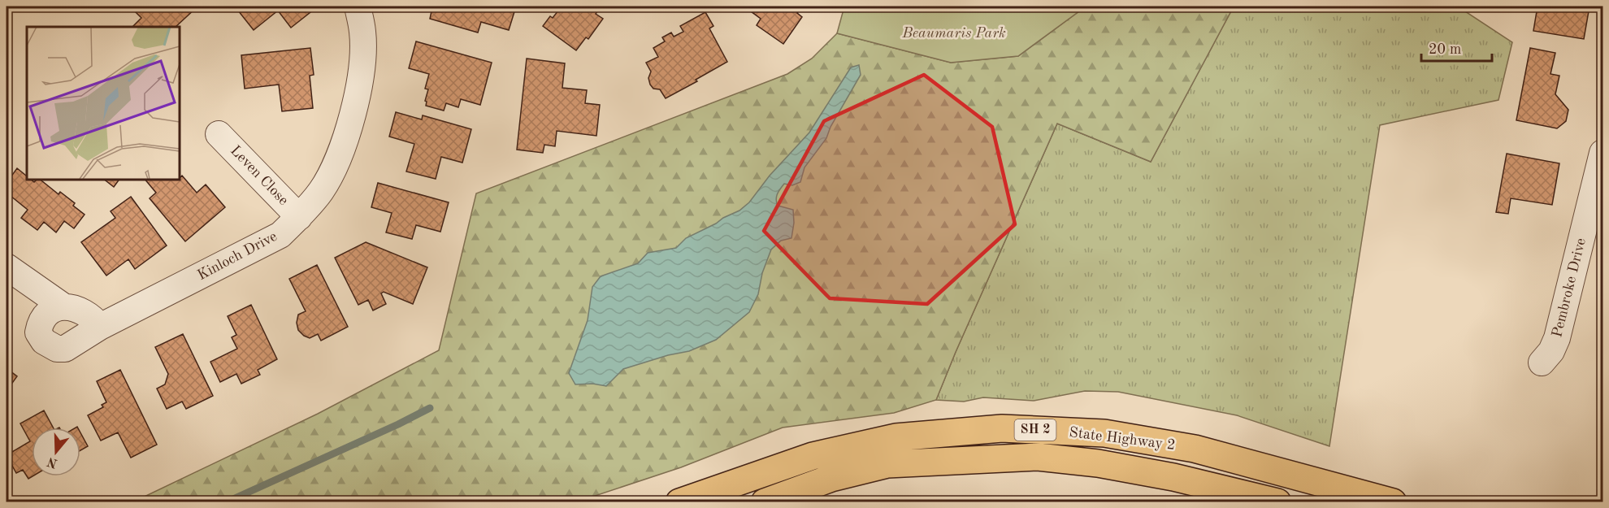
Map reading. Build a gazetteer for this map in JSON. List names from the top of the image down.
{
  "streets": {
    "highway": ["SH 2", "State Highway 2"],
    "street": ["Leven Close", "Kinloch Drive", "Pembroke Drive"]
  },
  "crossings": [
    ["Leven Close", "Kinloch Drive"]
  ],
  "parks": ["Beaumaris Park"],
  "scale_bar": "20 m",
  "north": "bottom"
}
